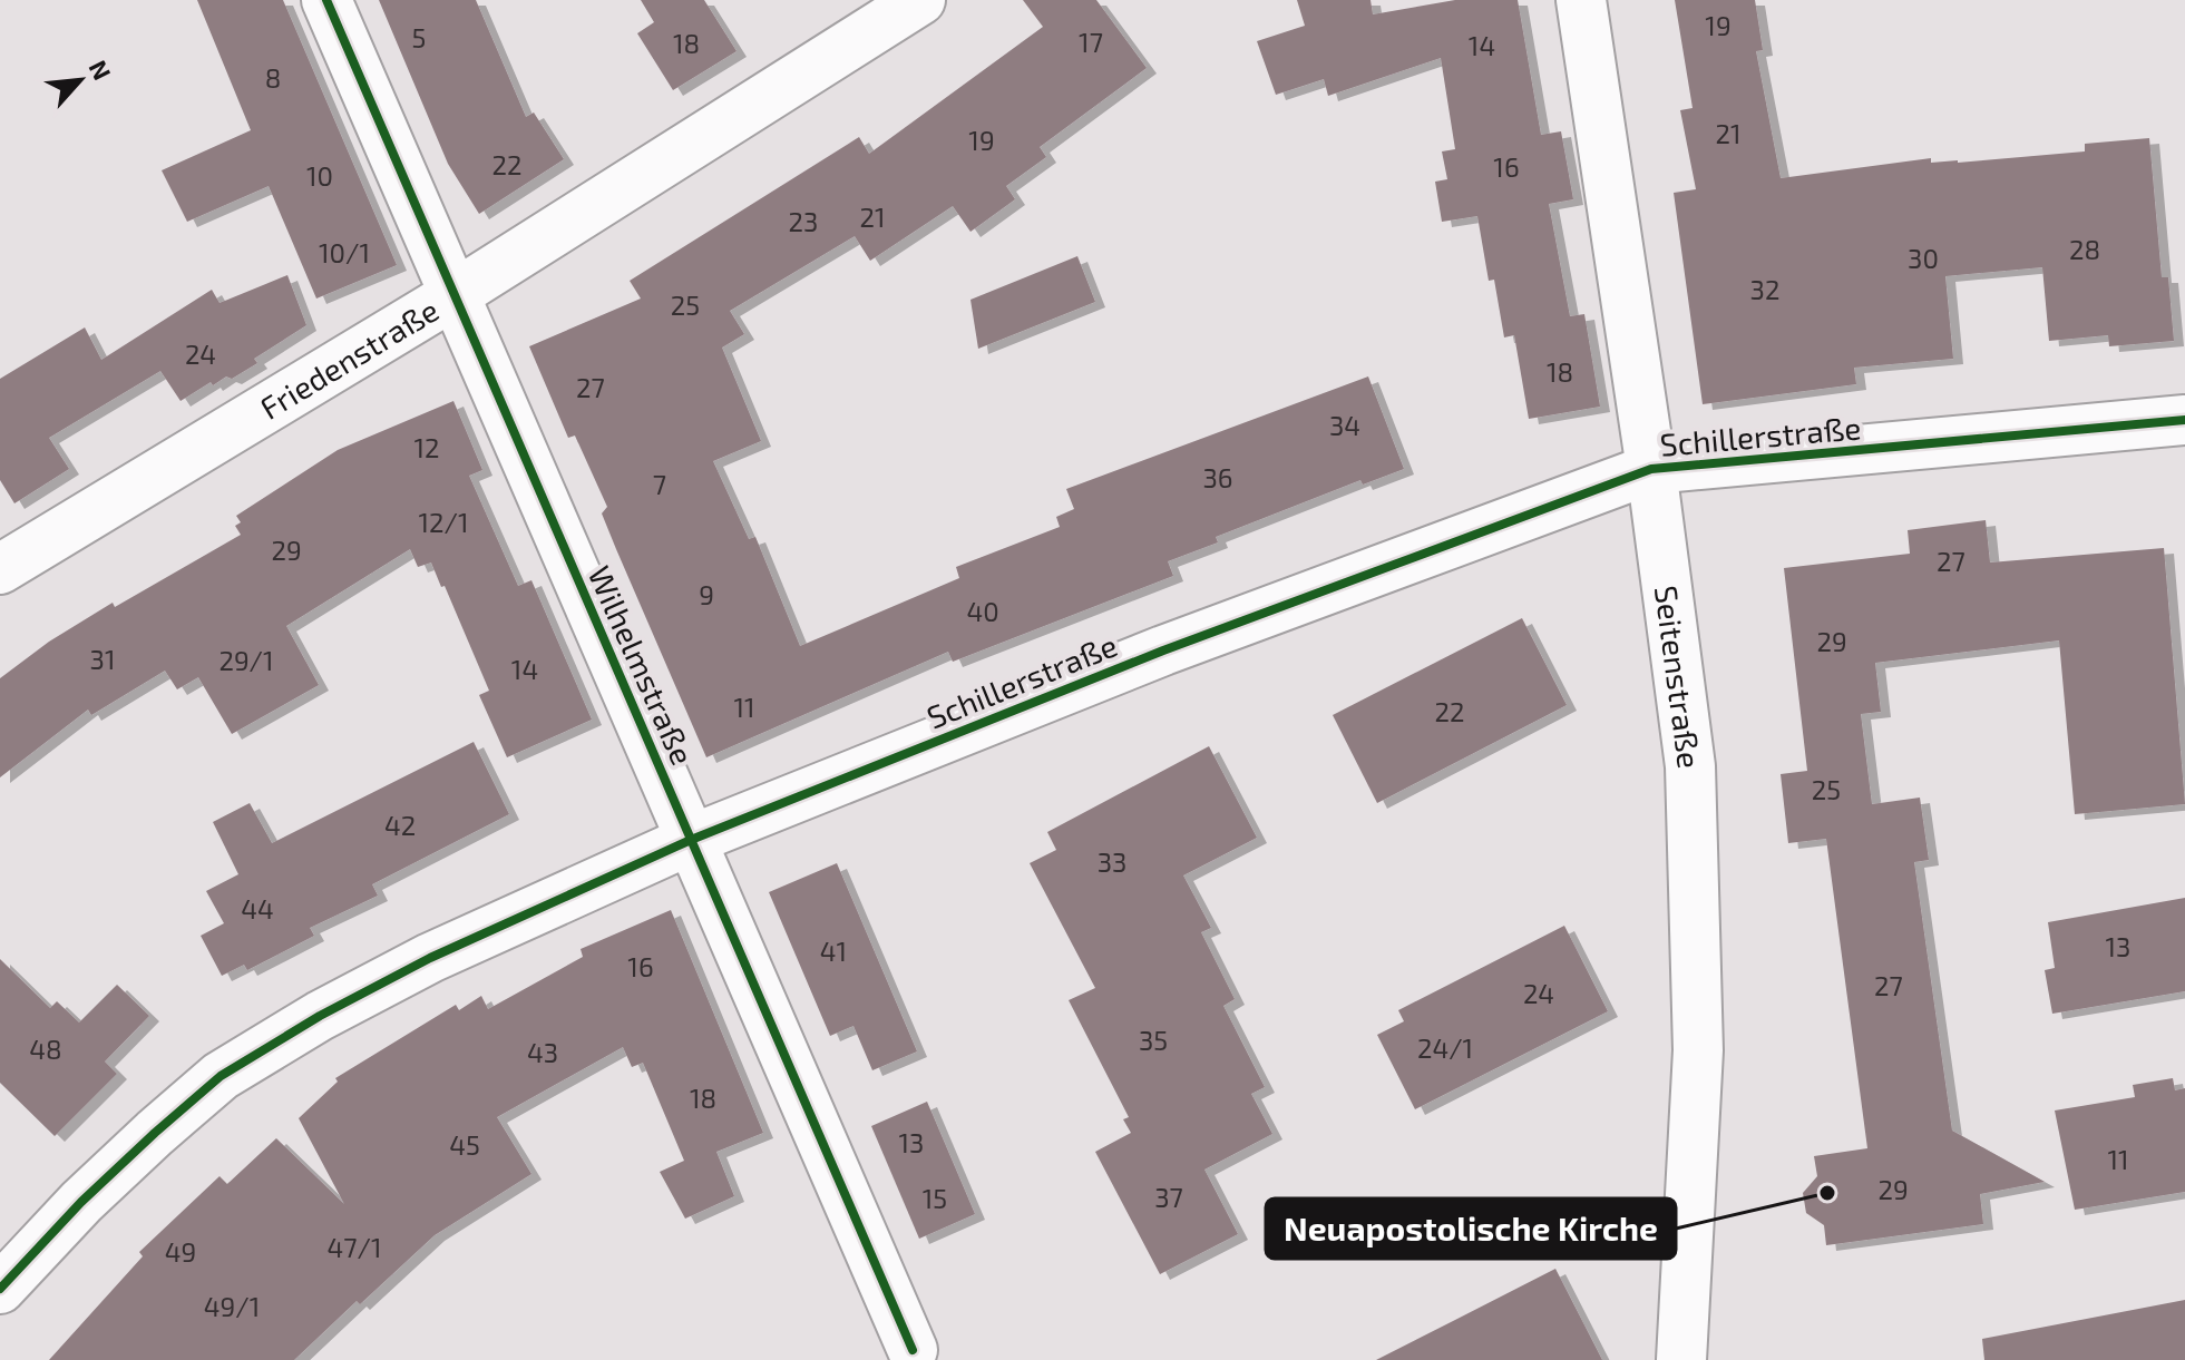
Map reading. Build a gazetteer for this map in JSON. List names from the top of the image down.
{
  "streets": {
    "street": [
      "Friedenstraße",
      "Schillerstraße",
      "Wilhelmstraße",
      "Seitenstraße"
    ]
  },
  "crossings": [
    ["Friedenstraße", "Wilhelmstraße"],
    ["Schillerstraße", "Wilhelmstraße"],
    ["Schillerstraße", "Seitenstraße"]
  ],
  "places": ["Neuapostolische Kirche"],
  "house_numbers": [
    "19",
    "5",
    "17",
    "18",
    "14",
    "8",
    "21",
    "19",
    "22",
    "16",
    "10",
    "21",
    "23",
    "28",
    "10/1",
    "30",
    "32",
    "25",
    "24",
    "18",
    "27",
    "34",
    "12",
    "36",
    "7",
    "12/1",
    "29",
    "27",
    "9",
    "40",
    "29",
    "31",
    "29/1",
    "14",
    "11",
    "22",
    "25",
    "42",
    "33",
    "44",
    "13",
    "41",
    "16",
    "27",
    "24",
    "35",
    "24/1",
    "48",
    "43",
    "18",
    "13",
    "45",
    "11",
    "29",
    "37",
    "15",
    "47/1",
    "49",
    "49/1"
  ],
  "north": "top right"
}
